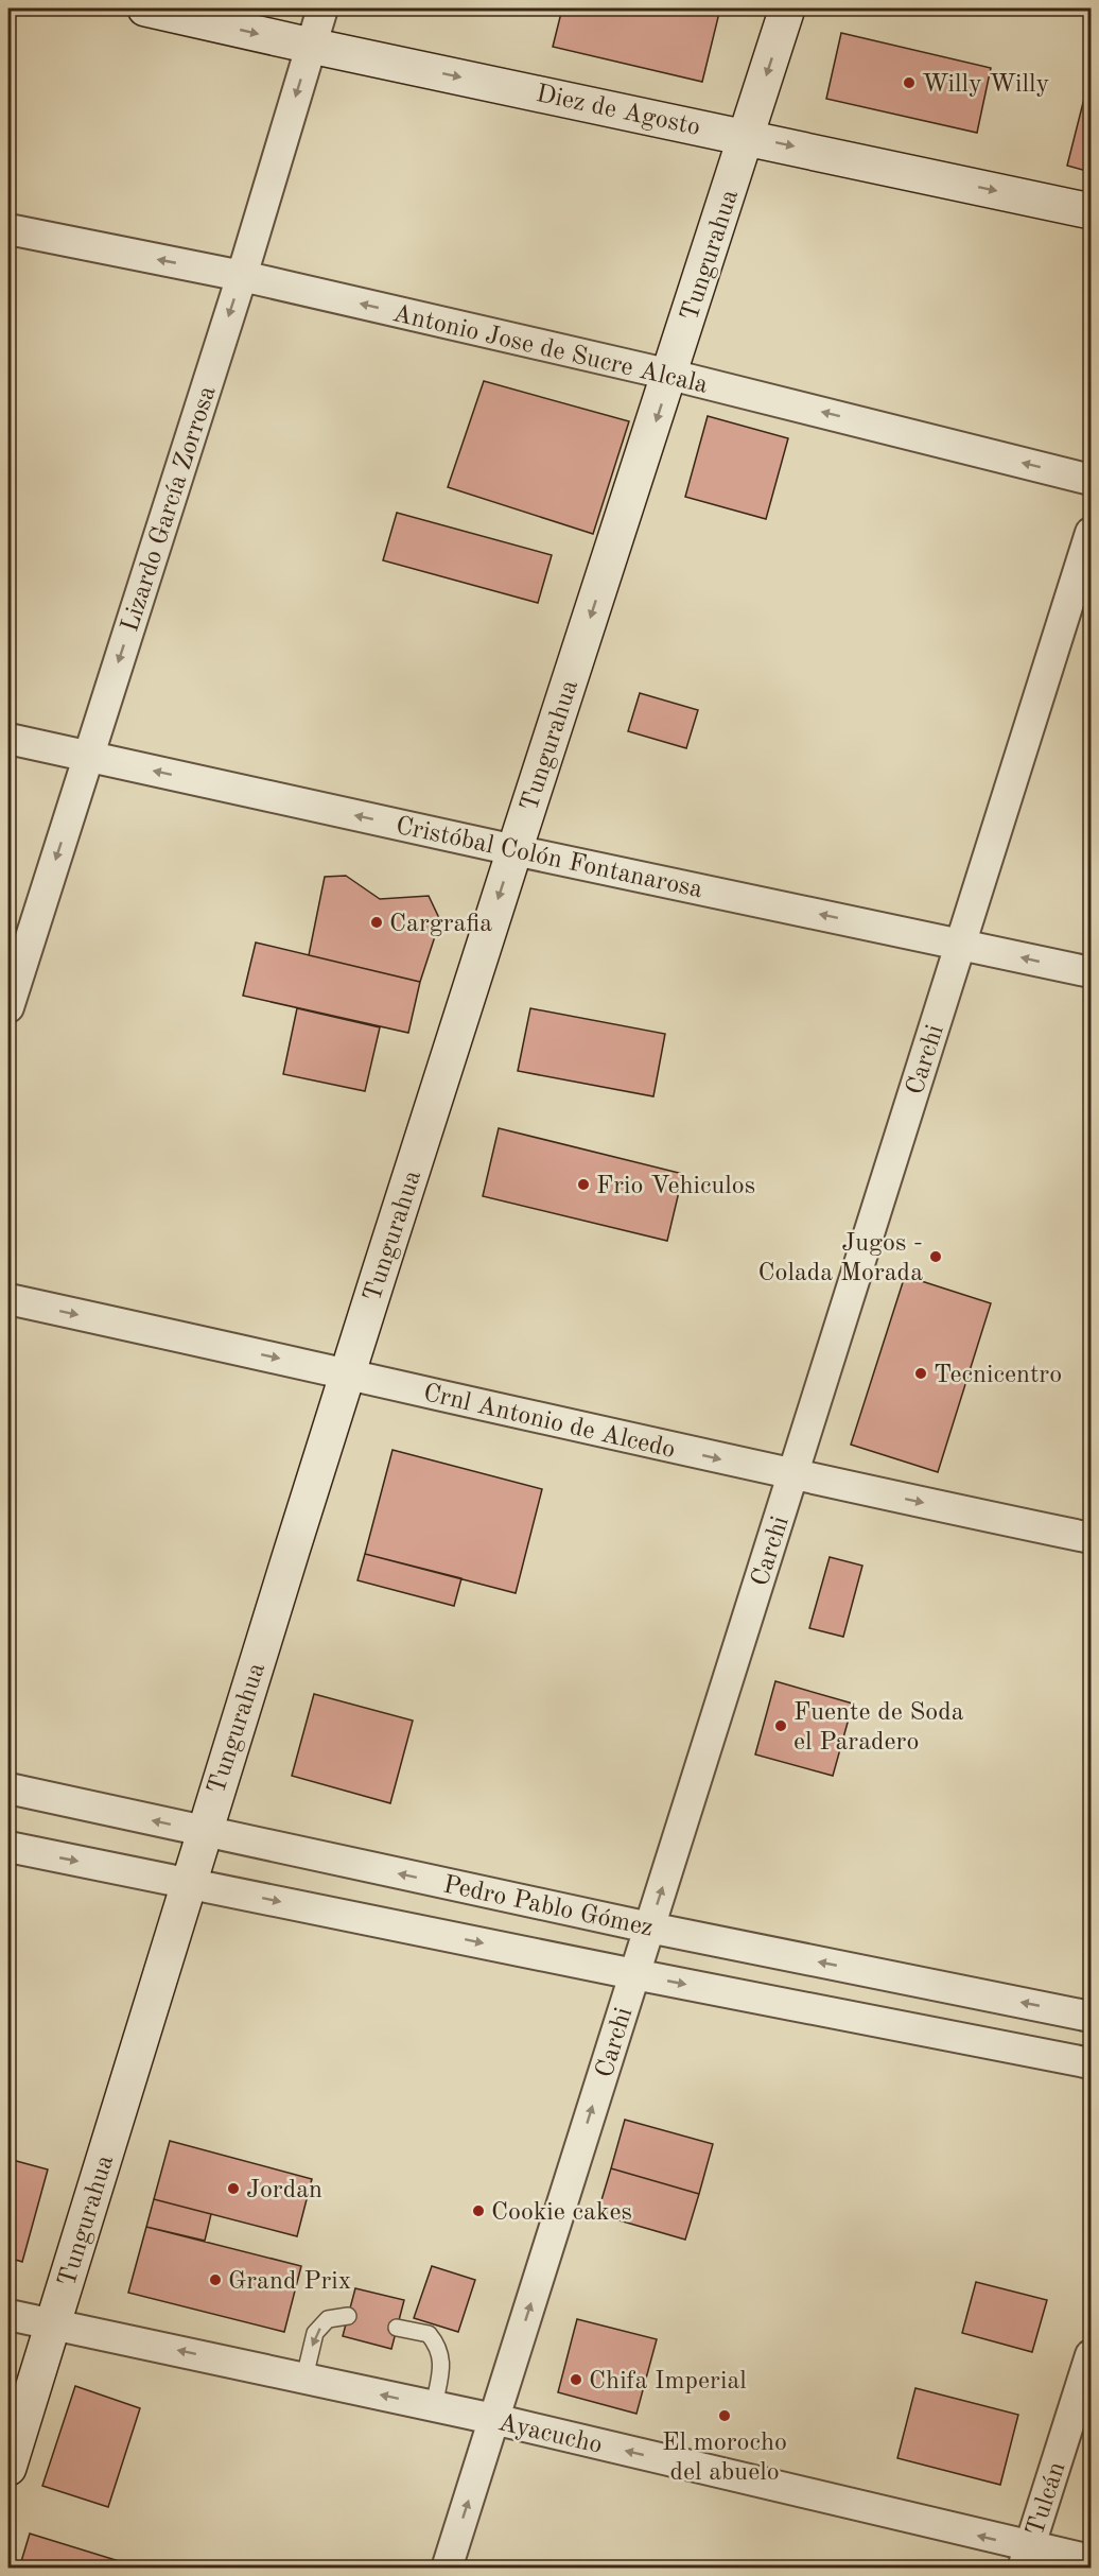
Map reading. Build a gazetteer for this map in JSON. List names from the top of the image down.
{
  "streets": {
    "main road": ["Diez de Agosto", "Tungurahua"],
    "street": [
      "Antonio Jose de Sucre Alcala",
      "Lizardo García Zorrosa",
      "Cristóbal Colón Fontanarosa",
      "Carchi",
      "Crnl Antonio de Alcedo",
      "Pedro Pablo Gómez",
      "Ayacucho",
      "Tulcán"
    ]
  },
  "crossings": [
    ["Diez de Agosto", "Tungurahua"],
    ["Diez de Agosto", "Lizardo García Zorrosa"],
    ["Tungurahua", "Antonio Jose de Sucre Alcala"],
    ["Tungurahua", "Cristóbal Colón Fontanarosa"],
    ["Tungurahua", "Crnl Antonio de Alcedo"],
    ["Tungurahua", "Pedro Pablo Gómez"],
    ["Tungurahua", "Ayacucho"],
    ["Antonio Jose de Sucre Alcala", "Lizardo García Zorrosa"],
    ["Lizardo García Zorrosa", "Cristóbal Colón Fontanarosa"],
    ["Cristóbal Colón Fontanarosa", "Carchi"],
    ["Carchi", "Crnl Antonio de Alcedo"],
    ["Carchi", "Pedro Pablo Gómez"],
    ["Carchi", "Ayacucho"],
    ["Ayacucho", "Tulcán"]
  ],
  "one_way": [
    "Diez de Agosto",
    "Tungurahua",
    "Antonio Jose de Sucre Alcala",
    "Lizardo García Zorrosa",
    "Cristóbal Colón Fontanarosa",
    "Carchi",
    "Crnl Antonio de Alcedo",
    "Ayacucho"
  ],
  "places": [
    "Willy Willy",
    "Cargrafia",
    "Frio Vehiculos",
    "Jugos - Colada Morada",
    "Tecnicentro",
    "Fuente de Soda el Paradero",
    "Jordan",
    "Cookie cakes",
    "Grand Prix",
    "Chifa Imperial",
    "El morocho del abuelo"
  ]
}
